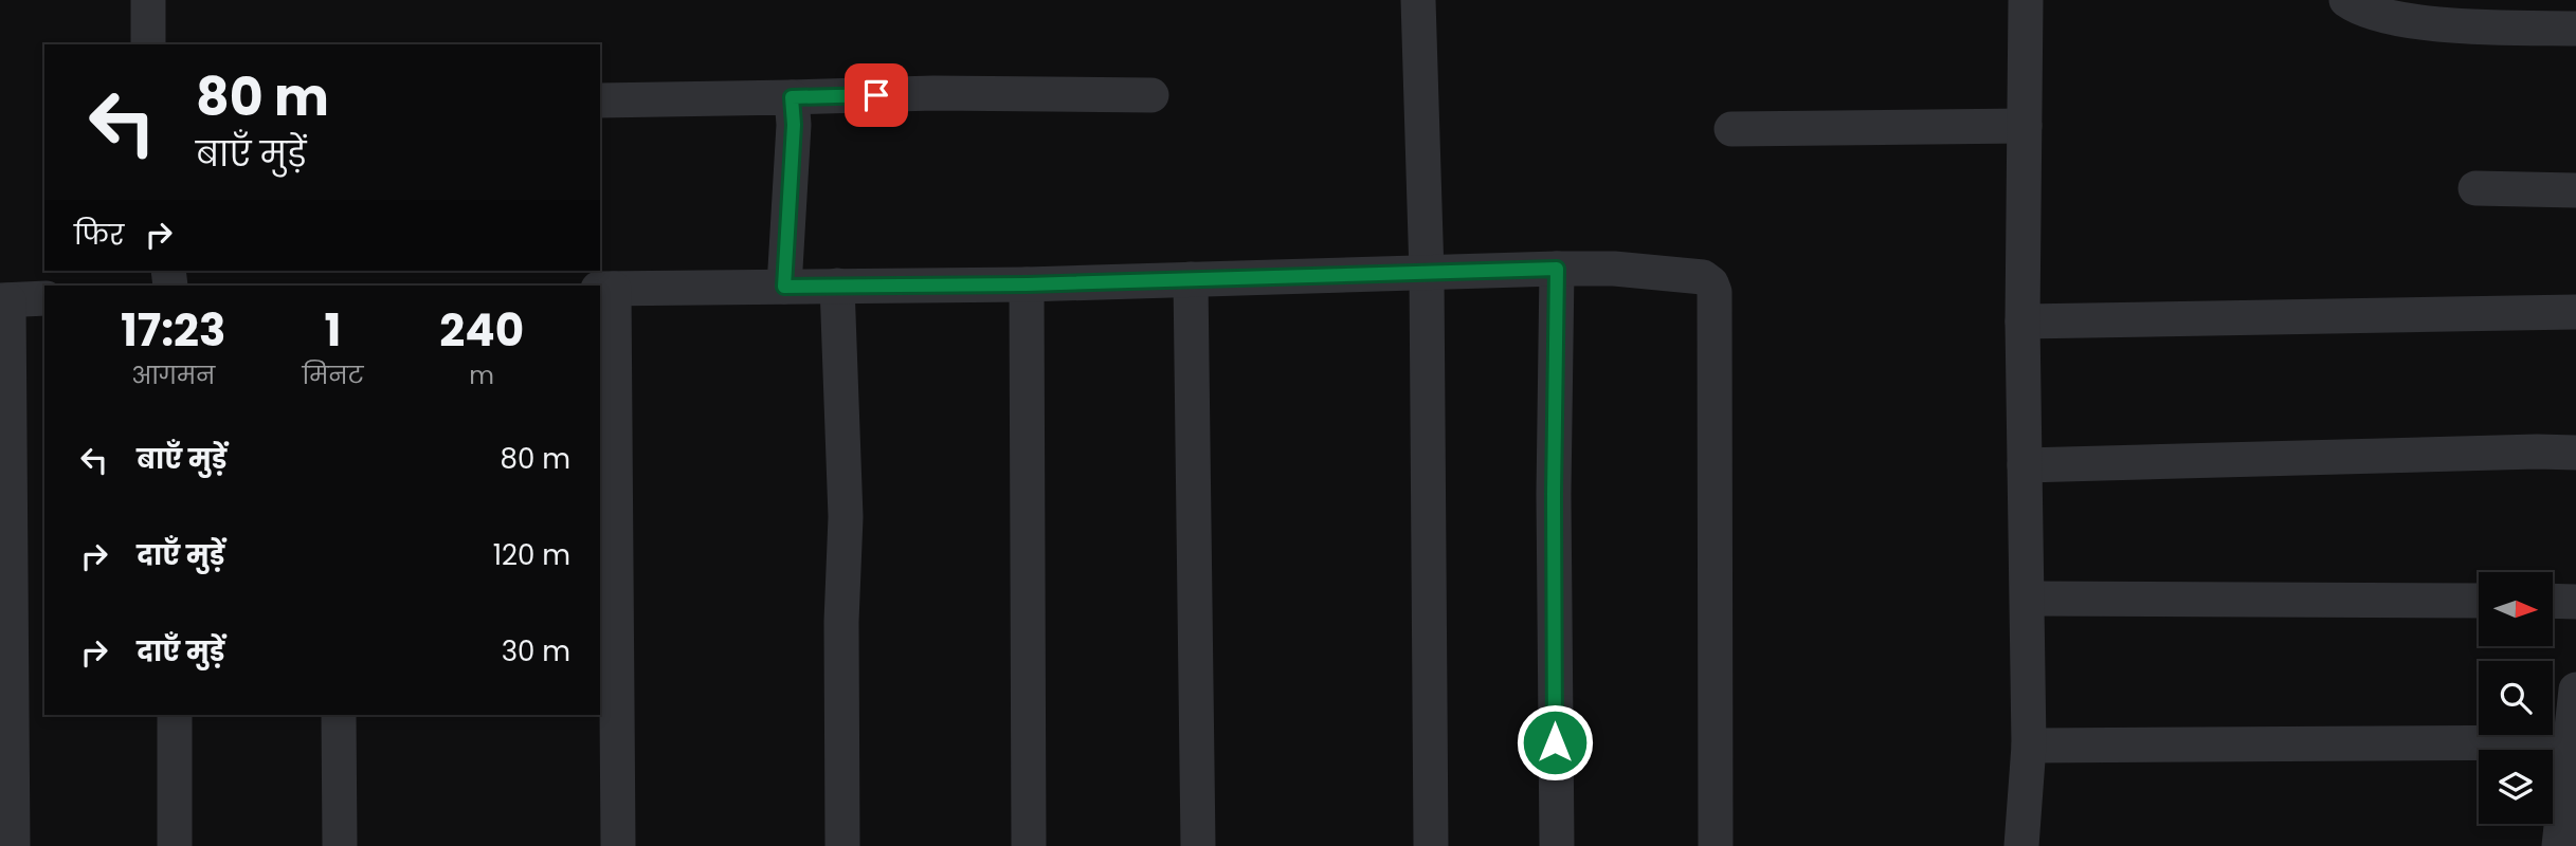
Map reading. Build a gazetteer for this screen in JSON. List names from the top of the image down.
{
  "north": "right",
  "page": {
    "turn": ["80 m", "बाएँ मुड़ें"],
    "then": "फिर",
    "eta": [
      "17:23",
      "आगमन",
      "1",
      "मिनट",
      "240",
      "m"
    ],
    "list": [
      {
        "name": "बाएँ मुड़ें",
        "value": "80 m"
      },
      {
        "name": "दाएँ मुड़ें",
        "value": "120 m"
      },
      {
        "name": "दाएँ मुड़ें",
        "value": "30 m"
      }
    ]
  }
}
